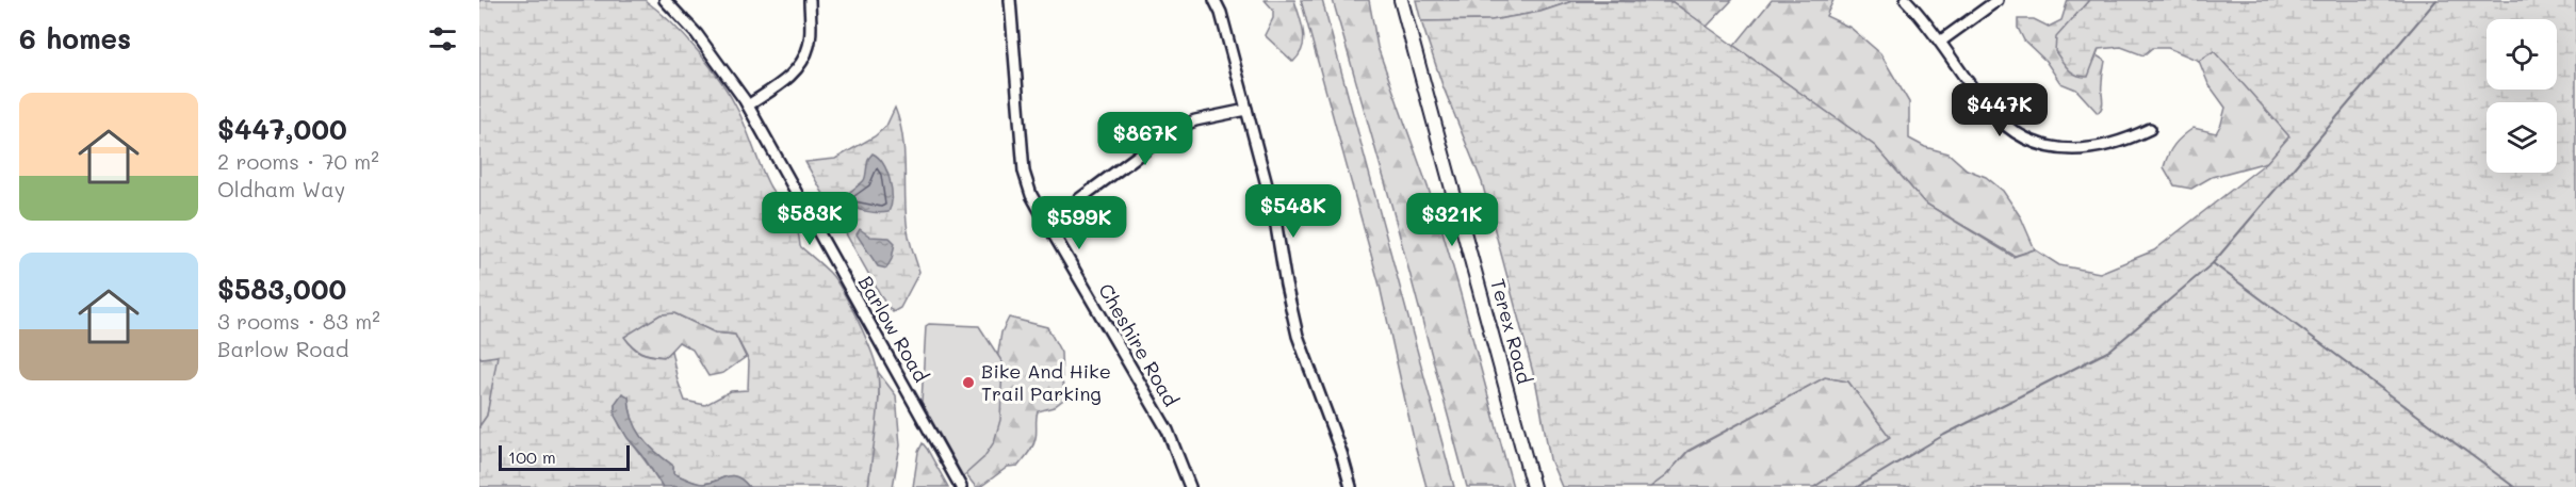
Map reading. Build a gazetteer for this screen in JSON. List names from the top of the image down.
{
  "streets": {
    "main road": ["Terex Road"],
    "street": ["Barlow Road", "Cheshire Road"]
  },
  "places": ["Bike And Hike Trail Parking"],
  "scale_bar": "100 m",
  "page": {
    "heading": "6 homes",
    "list": [
      {
        "name": "$447,000",
        "note": "2 rooms · 70 m² · Oldham Way"
      },
      {
        "name": "$583,000",
        "note": "3 rooms · 83 m² · Barlow Road"
      }
    ],
    "price": [
      "$447K",
      "$867K",
      "$548K",
      "$583K",
      "$321K",
      "$599K"
    ],
    "scale": "100 m"
  }
}
